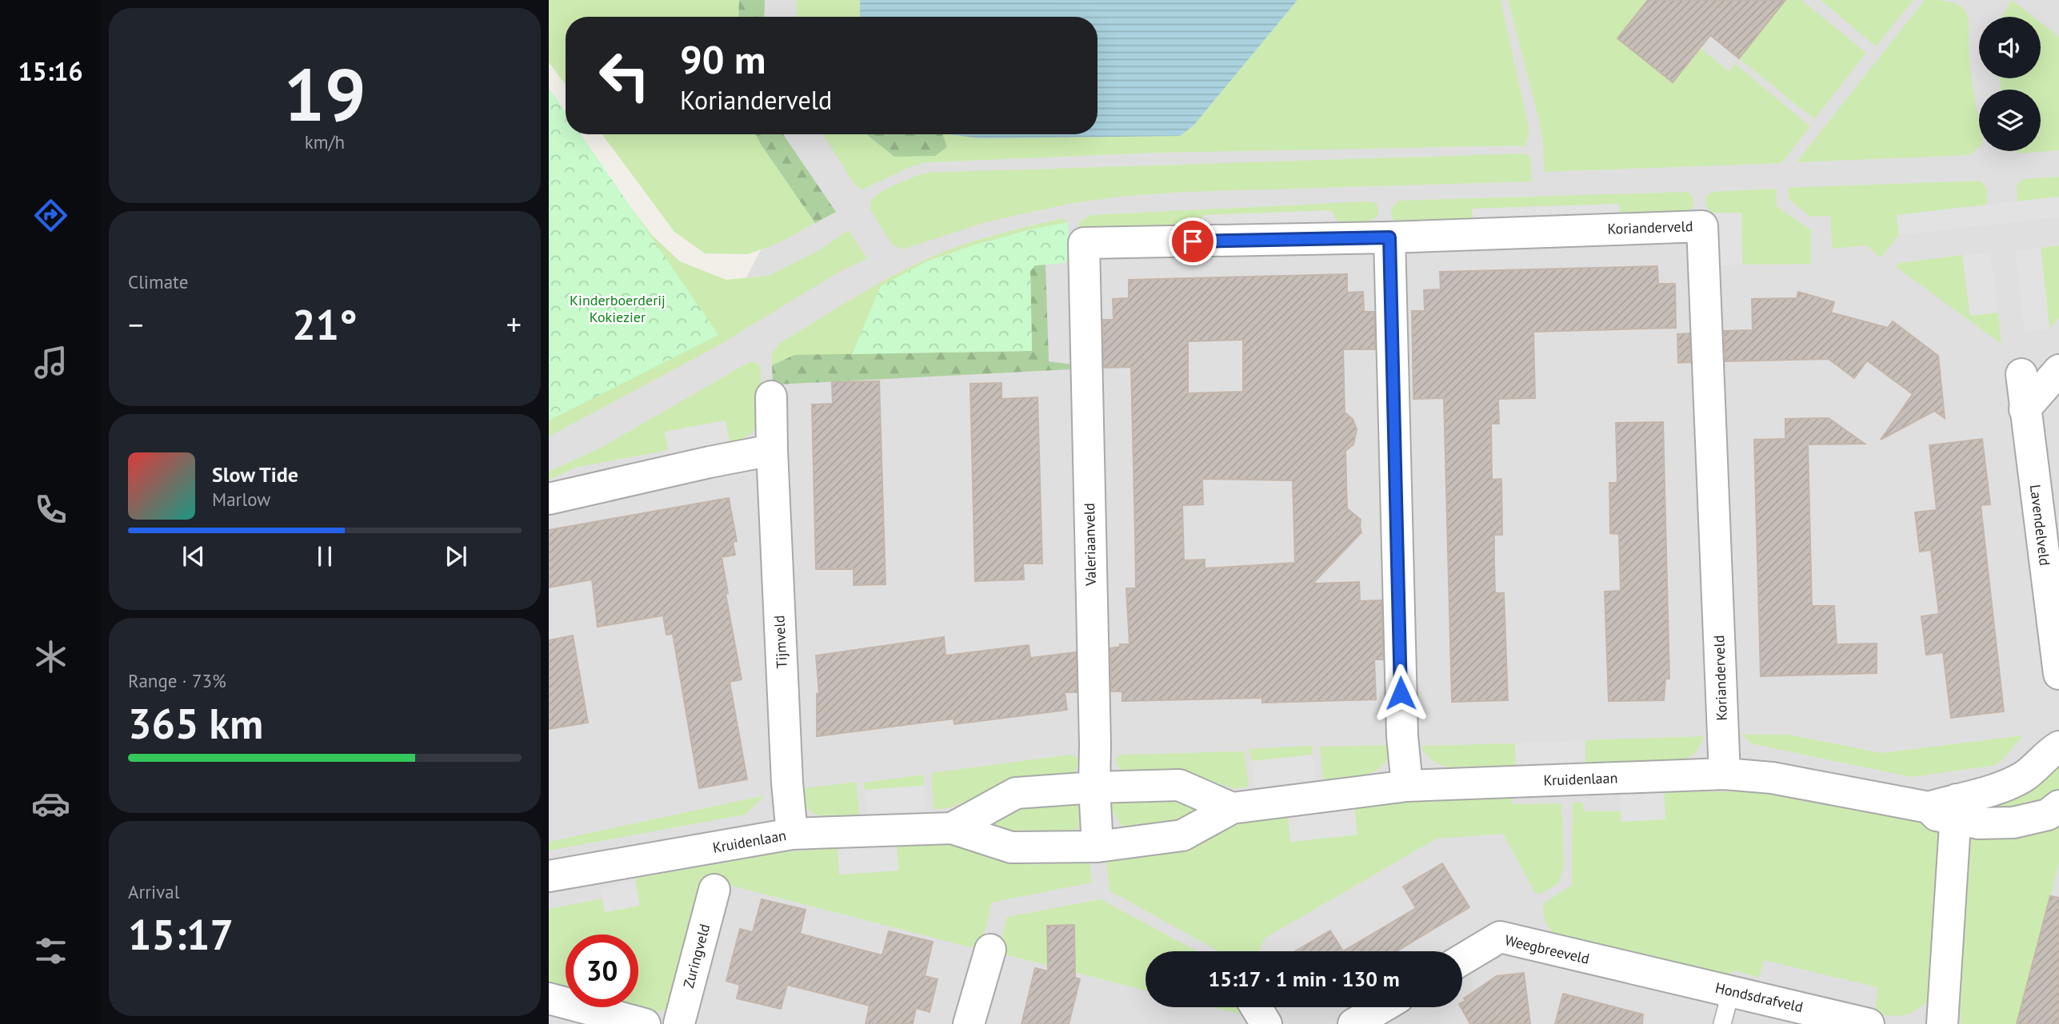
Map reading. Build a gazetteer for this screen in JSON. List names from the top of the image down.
{
  "streets": {
    "street": [
      "Korianderveld",
      "Lavendelveld",
      "Valeriaanveld",
      "Tijmveld",
      "Kruidenlaan",
      "Weegbreeveld",
      "Zuringveld",
      "Hondsdrafveld"
    ]
  },
  "crossings": [
    ["Korianderveld", "Valeriaanveld"],
    ["Korianderveld", "Kruidenlaan"],
    ["Valeriaanveld", "Kruidenlaan"],
    ["Tijmveld", "Kruidenlaan"],
    ["Weegbreeveld", "Hondsdrafveld"]
  ],
  "parks": ["Kinderboerderij Kokiezier"],
  "page": {
    "tabs": "15:16",
    "tile": [
      ["19", "km/h"],
      "Climate",
      ["Range · 73%", "365 km"],
      ["Arrival", "15:17"]
    ],
    "turn": ["90 m", "Korianderveld"],
    "heat": ["−", "21°", "+"],
    "song": ["Slow Tide", "Marlow"],
    "limit": "30",
    "trip": "15:17 · 1 min · 130 m"
  }
}
